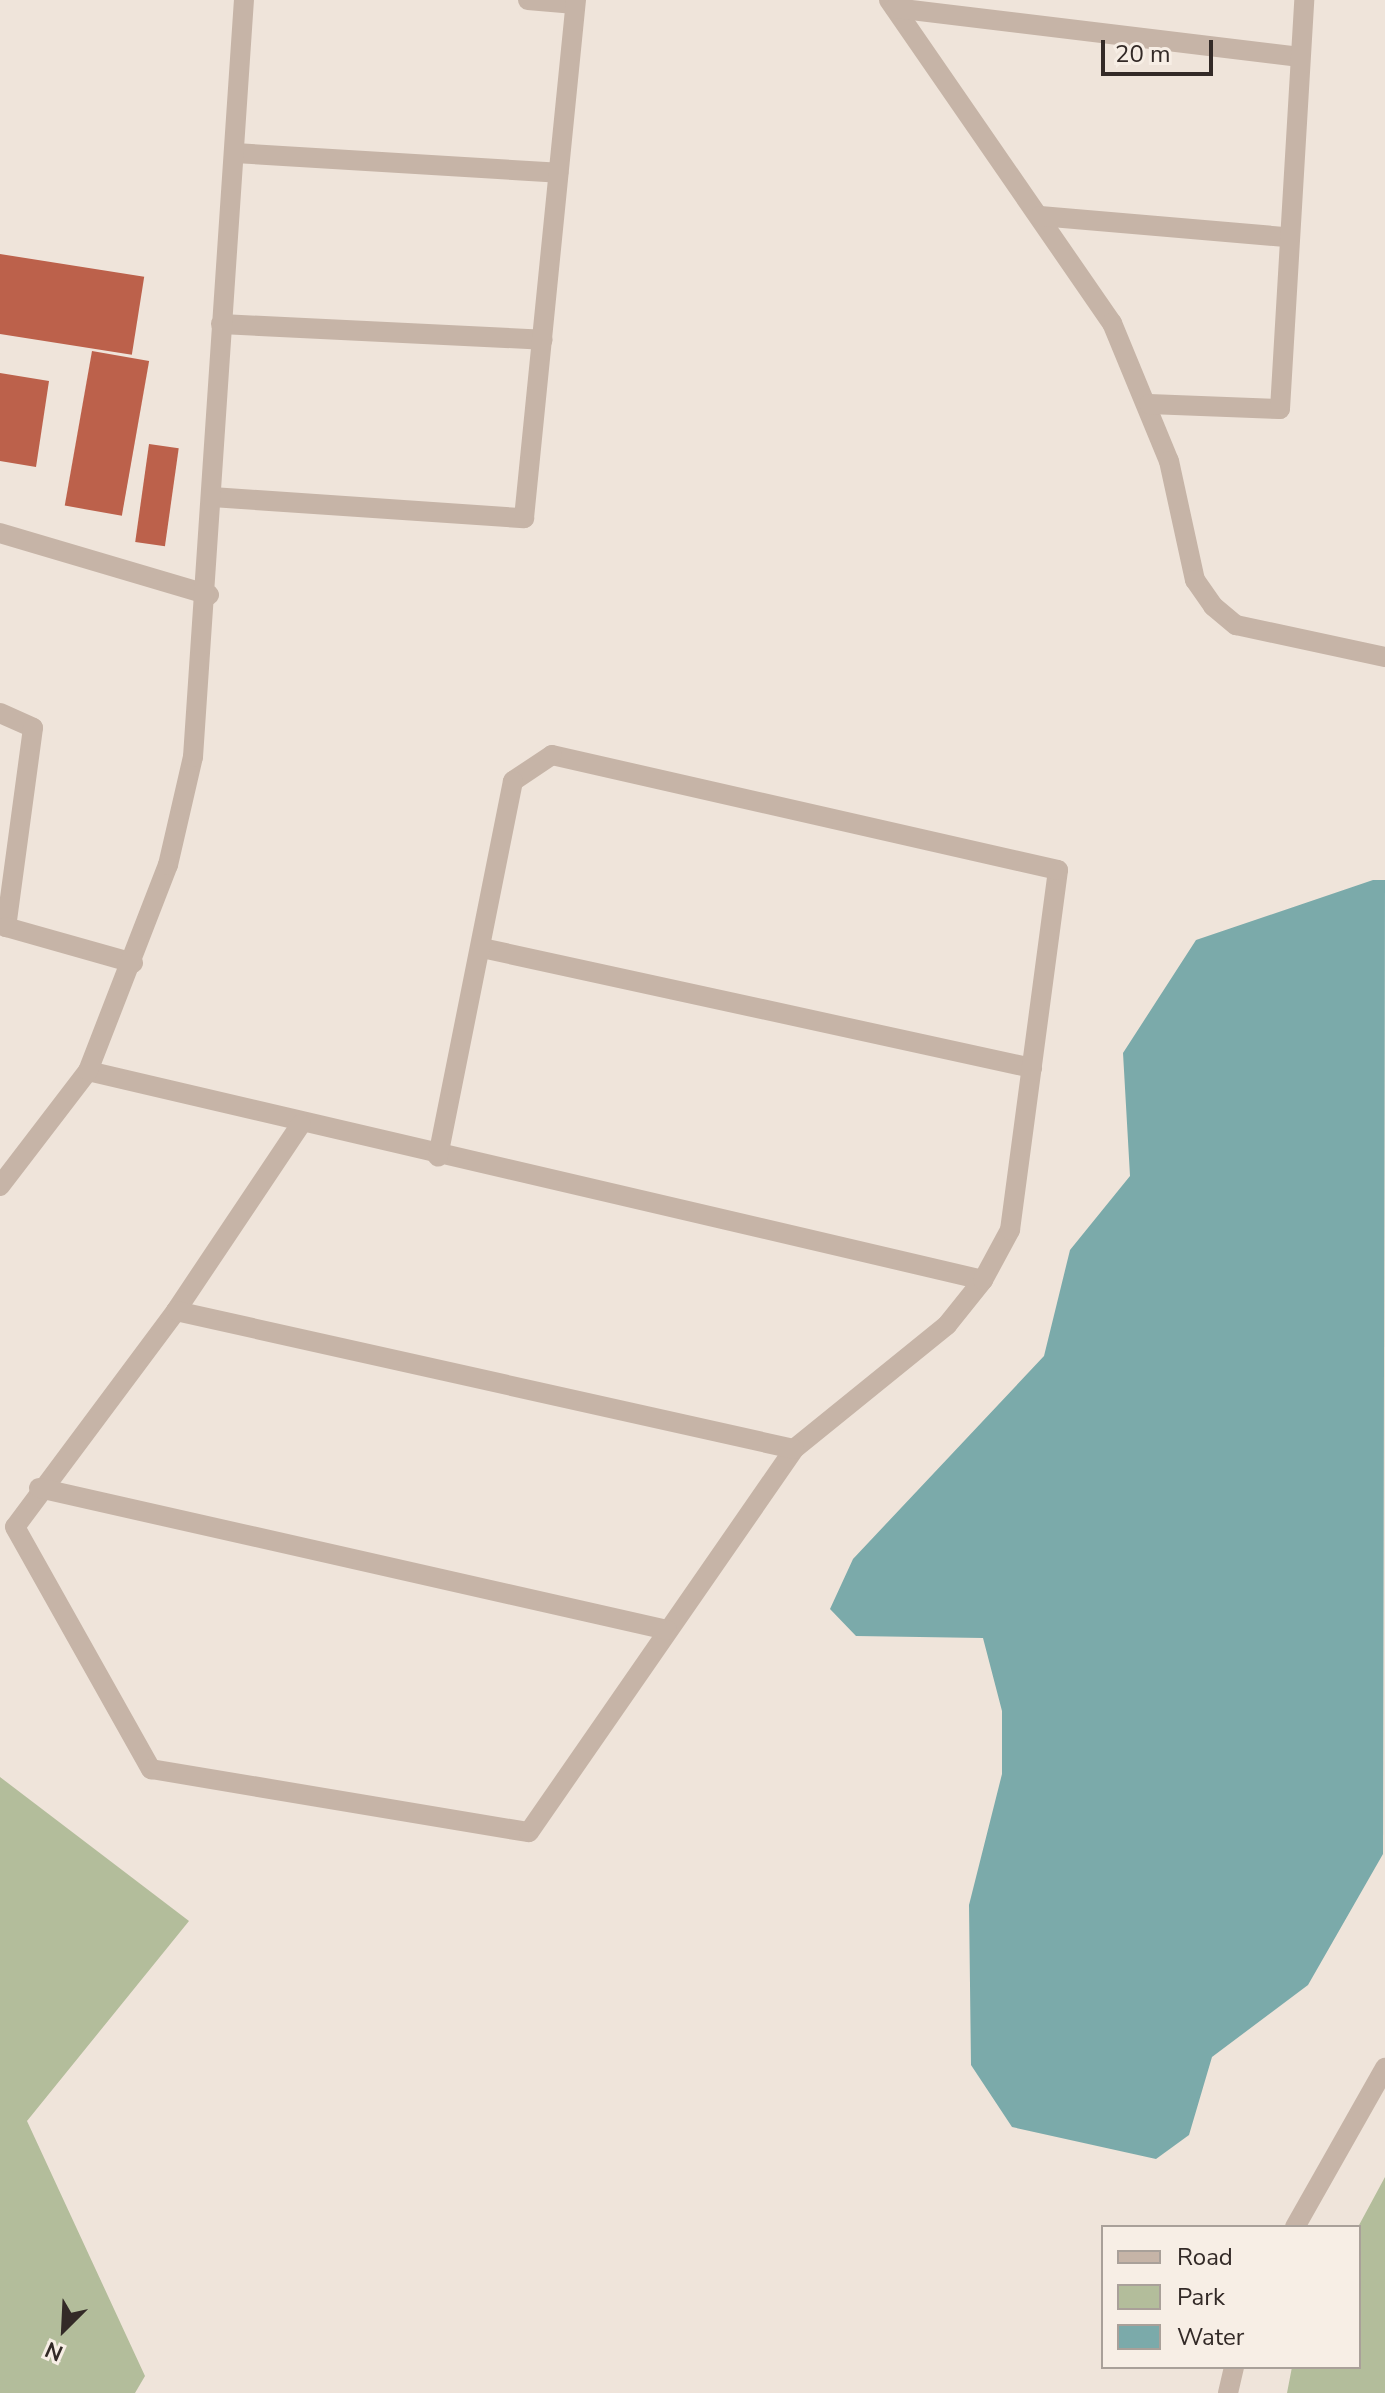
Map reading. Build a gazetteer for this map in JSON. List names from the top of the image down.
{
  "legend": ["Road", "Park", "Water"],
  "scale_bar": "20 m",
  "north": "bottom left"
}
